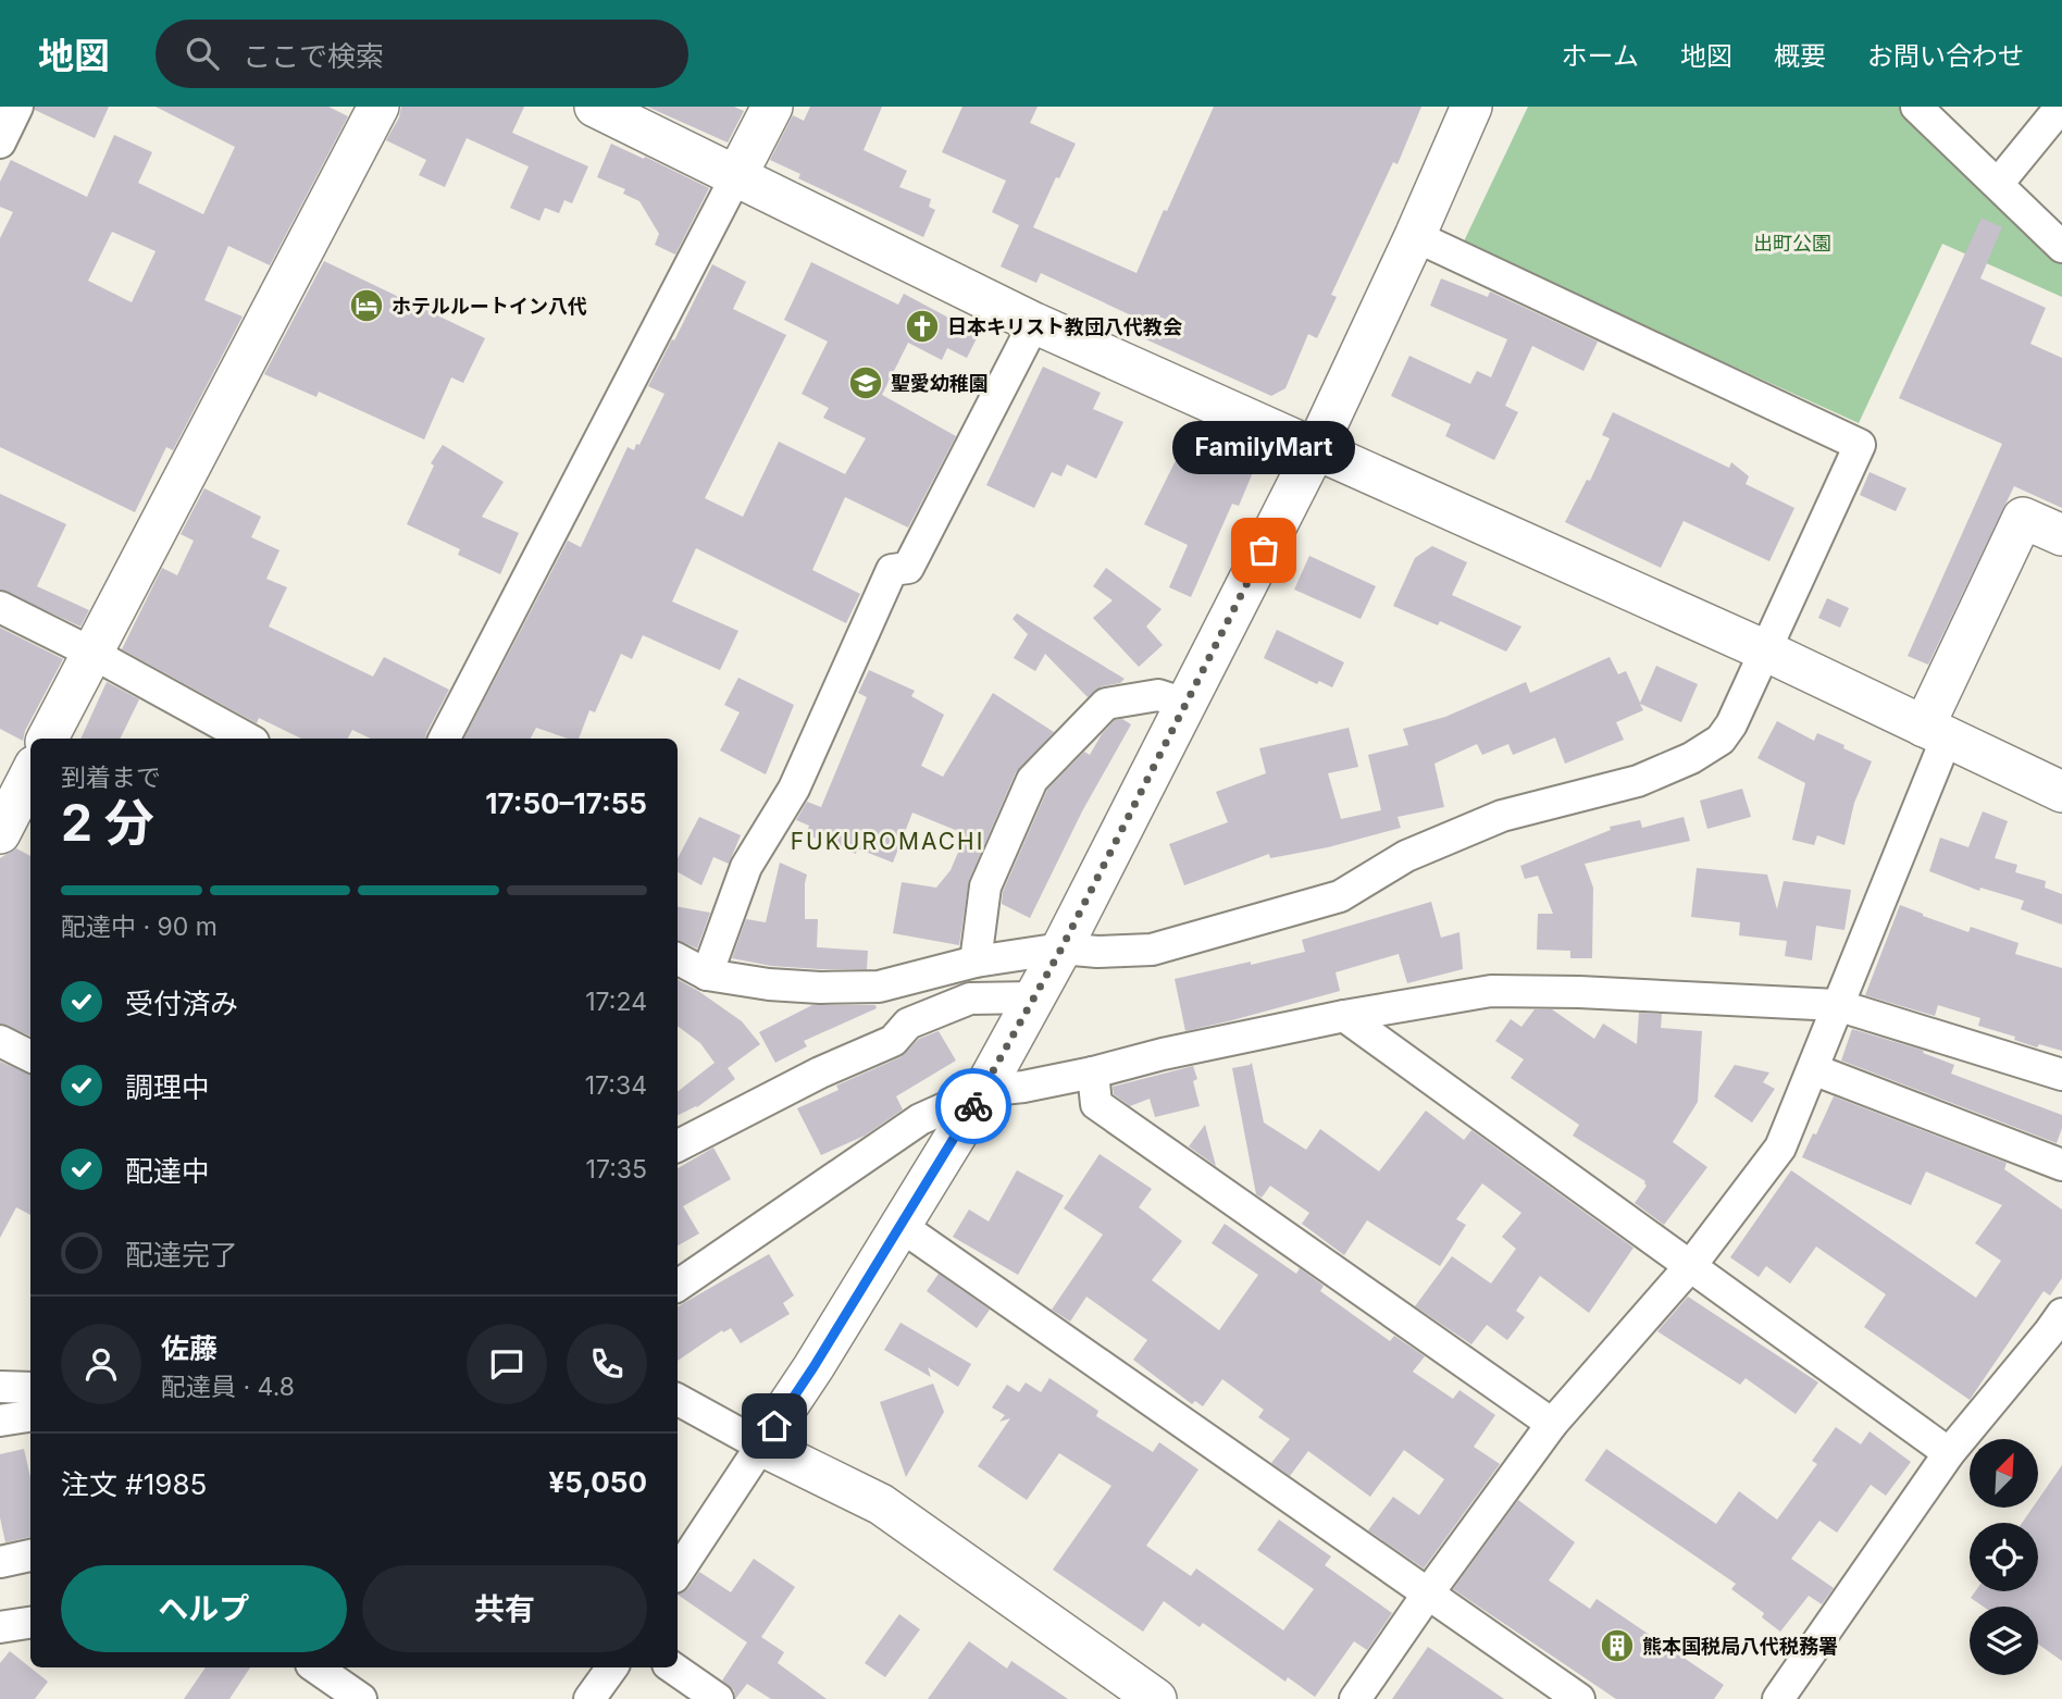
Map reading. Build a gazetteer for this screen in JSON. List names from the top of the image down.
{
  "districts": ["FUKUROMACHI"],
  "parks": ["出町公園"],
  "places": {
    "hotel": ["ホテルルートイン八代"],
    "church": ["日本キリスト教団八代教会"],
    "school or university": ["聖愛幼稚園"],
    "other": ["FamilyMart"],
    "building": ["熊本国税局八代税務署"]
  },
  "north": "top right",
  "page": {
    "header": "地図",
    "search": "ここで検索",
    "nav": [
      "ホーム",
      "地図",
      "概要",
      "お問い合わせ"
    ],
    "bubble": "FamilyMart",
    "heading": ["2 分", "到着まで", "17:50–17:55"],
    "panel": [
      "佐藤",
      "配達員 · 4.8",
      "注文 #1985",
      "¥5,050"
    ],
    "bar": "配達中 · 90 m",
    "list": [
      ["受付済み", "17:24"],
      ["調理中", "17:34"],
      ["配達中", "17:35"],
      "配達完了"
    ],
    "buttons": ["ヘルプ", "共有"]
  }
}
